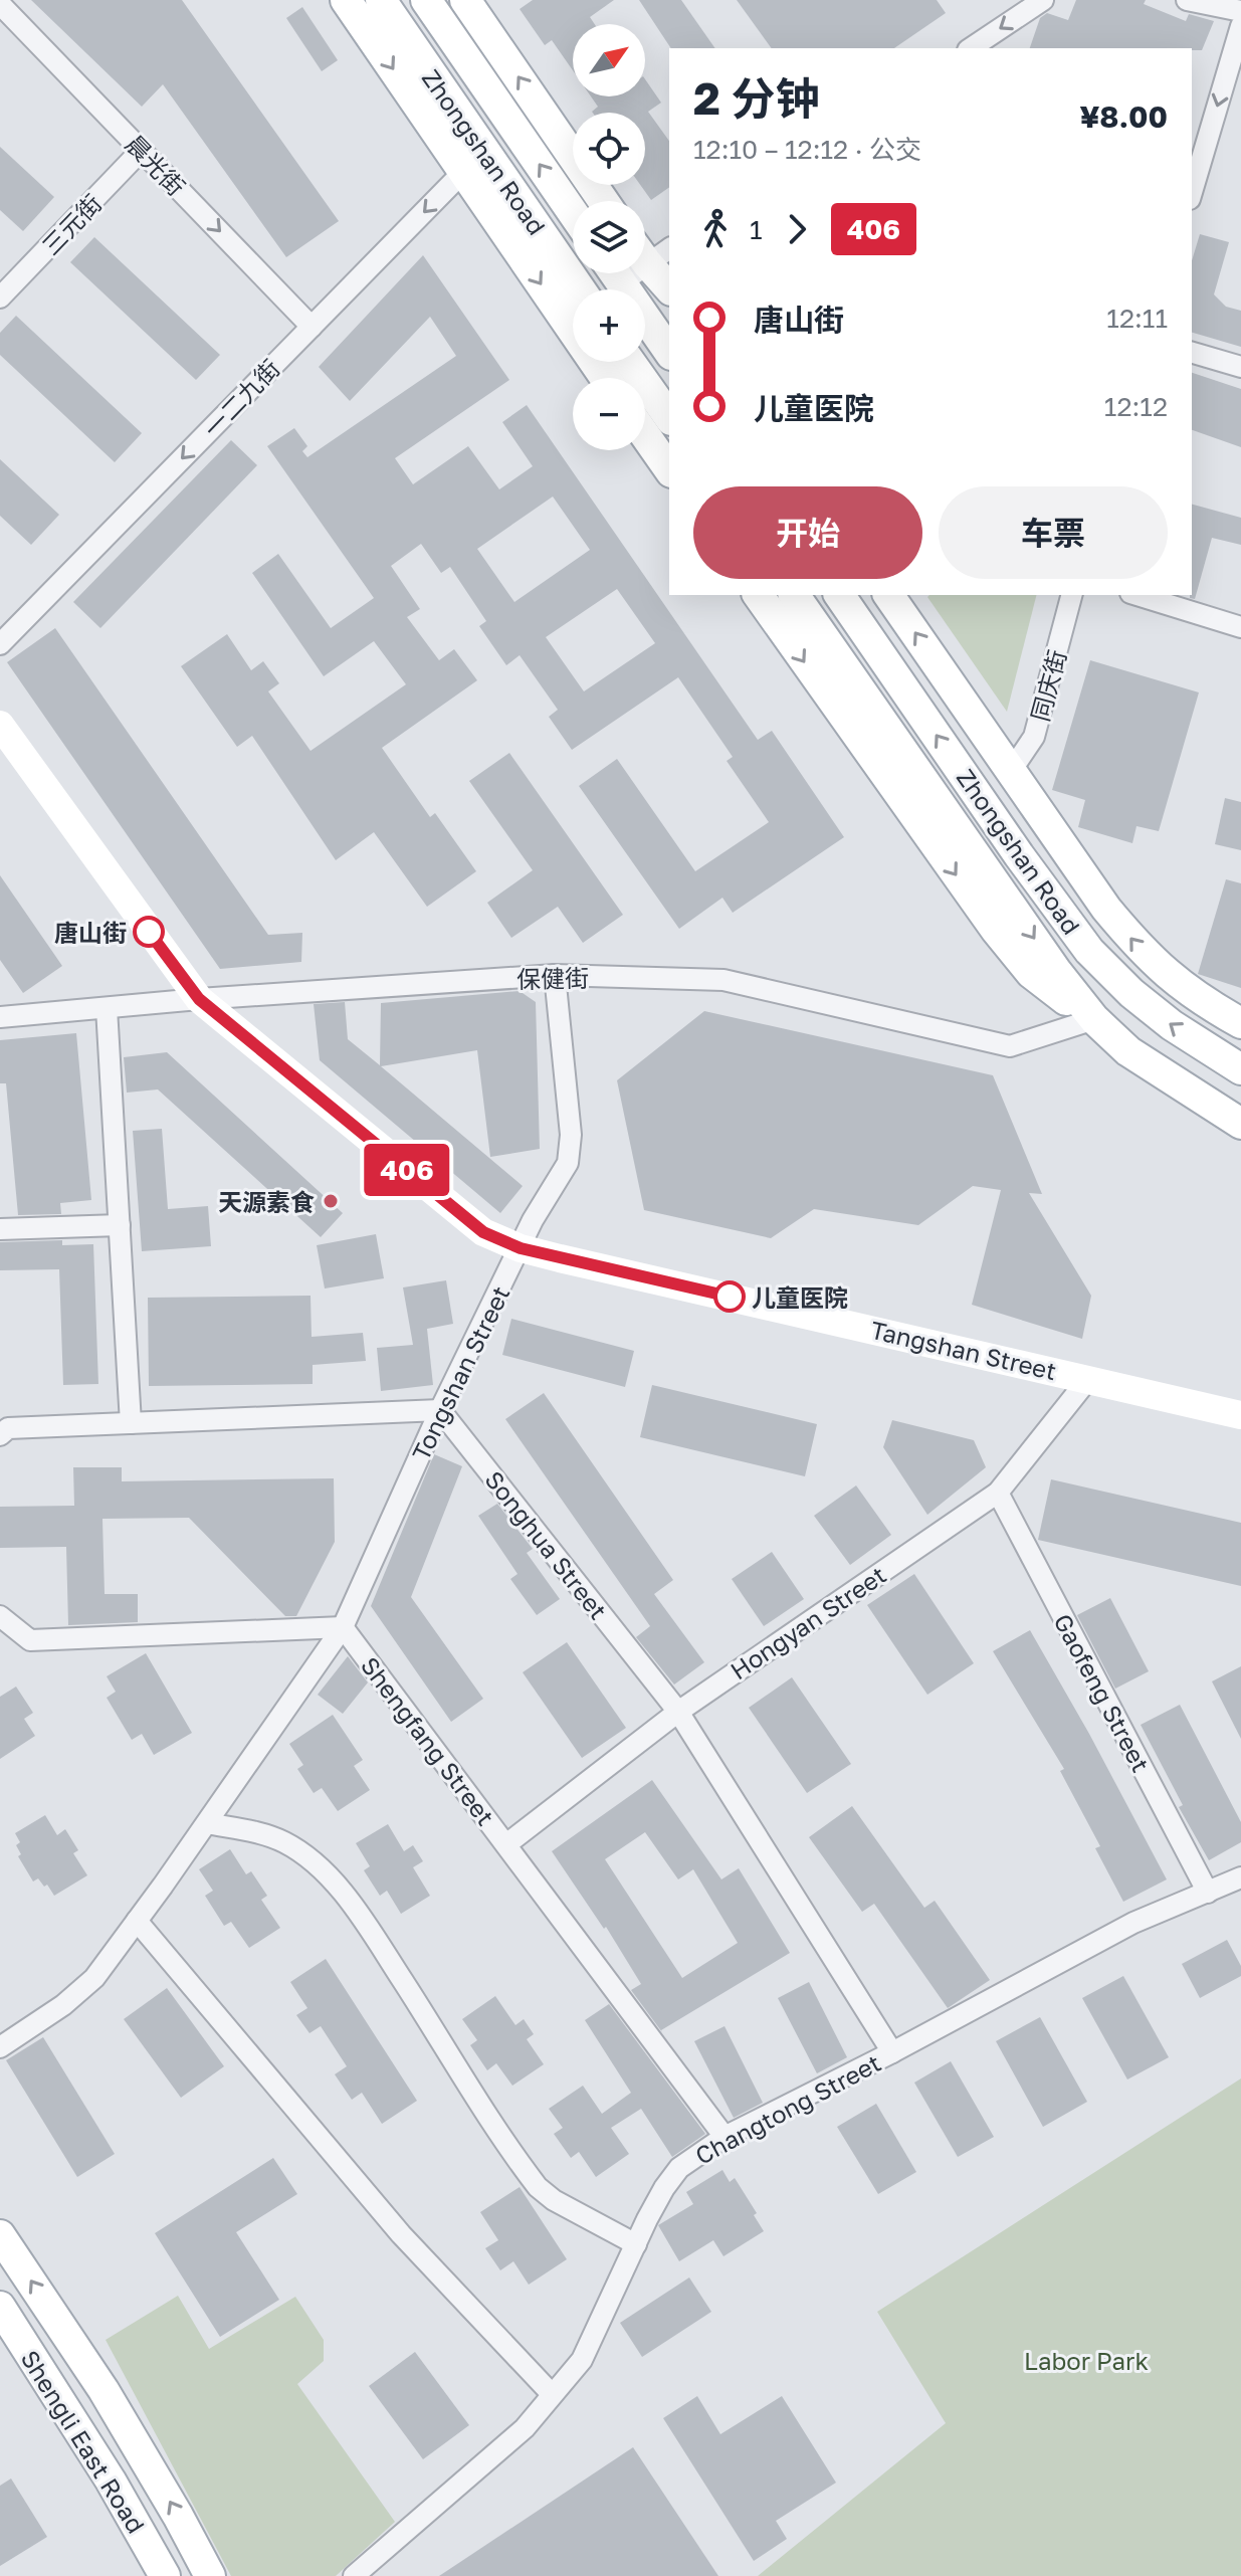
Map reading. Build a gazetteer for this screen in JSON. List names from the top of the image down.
{
  "streets": {
    "main road": ["Zhongshan Road", "Tangshan Street", "Shengli East Road"],
    "street": [
      "晨光街",
      "三元街",
      "一二九街",
      "同庆街",
      "保健街",
      "Tongshan Street",
      "Songhua Street",
      "Hongyan Street",
      "Gaofeng Street",
      "Shengfang Street",
      "Changtong Street"
    ]
  },
  "crossings": [
    ["Zhongshan Road", "一二九街"],
    ["Zhongshan Road", "保健街"],
    ["晨光街", "三元街"],
    ["晨光街", "一二九街"],
    ["保健街", "Tangshan Street"],
    ["保健街", "Tongshan Street"],
    ["Tangshan Street", "Tongshan Street"],
    ["Tangshan Street", "Hongyan Street"],
    ["Tongshan Street", "Songhua Street"],
    ["Tongshan Street", "Shengfang Street"],
    ["Songhua Street", "Hongyan Street"],
    ["Songhua Street", "Changtong Street"],
    ["Hongyan Street", "Gaofeng Street"],
    ["Hongyan Street", "Shengfang Street"],
    ["Gaofeng Street", "Changtong Street"],
    ["Shengfang Street", "Changtong Street"]
  ],
  "one_way": ["晨光街", "一二九街"],
  "parks": ["Labor Park"],
  "places": ["唐山街", "天源素食", "儿童医院"],
  "lines": ["bus line 406"],
  "north": "top right",
  "page": {
    "on_map": "406",
    "map_buttons": ["+", "−"],
    "heading": ["2 分钟", "12:10 – 12:12 · 公交", "¥8.00"],
    "legs": ["1", "406"],
    "list": [
      {
        "name": "唐山街",
        "value": "12:11"
      },
      {
        "name": "儿童医院",
        "value": "12:12"
      }
    ],
    "buttons": ["开始", "车票"]
  }
}
